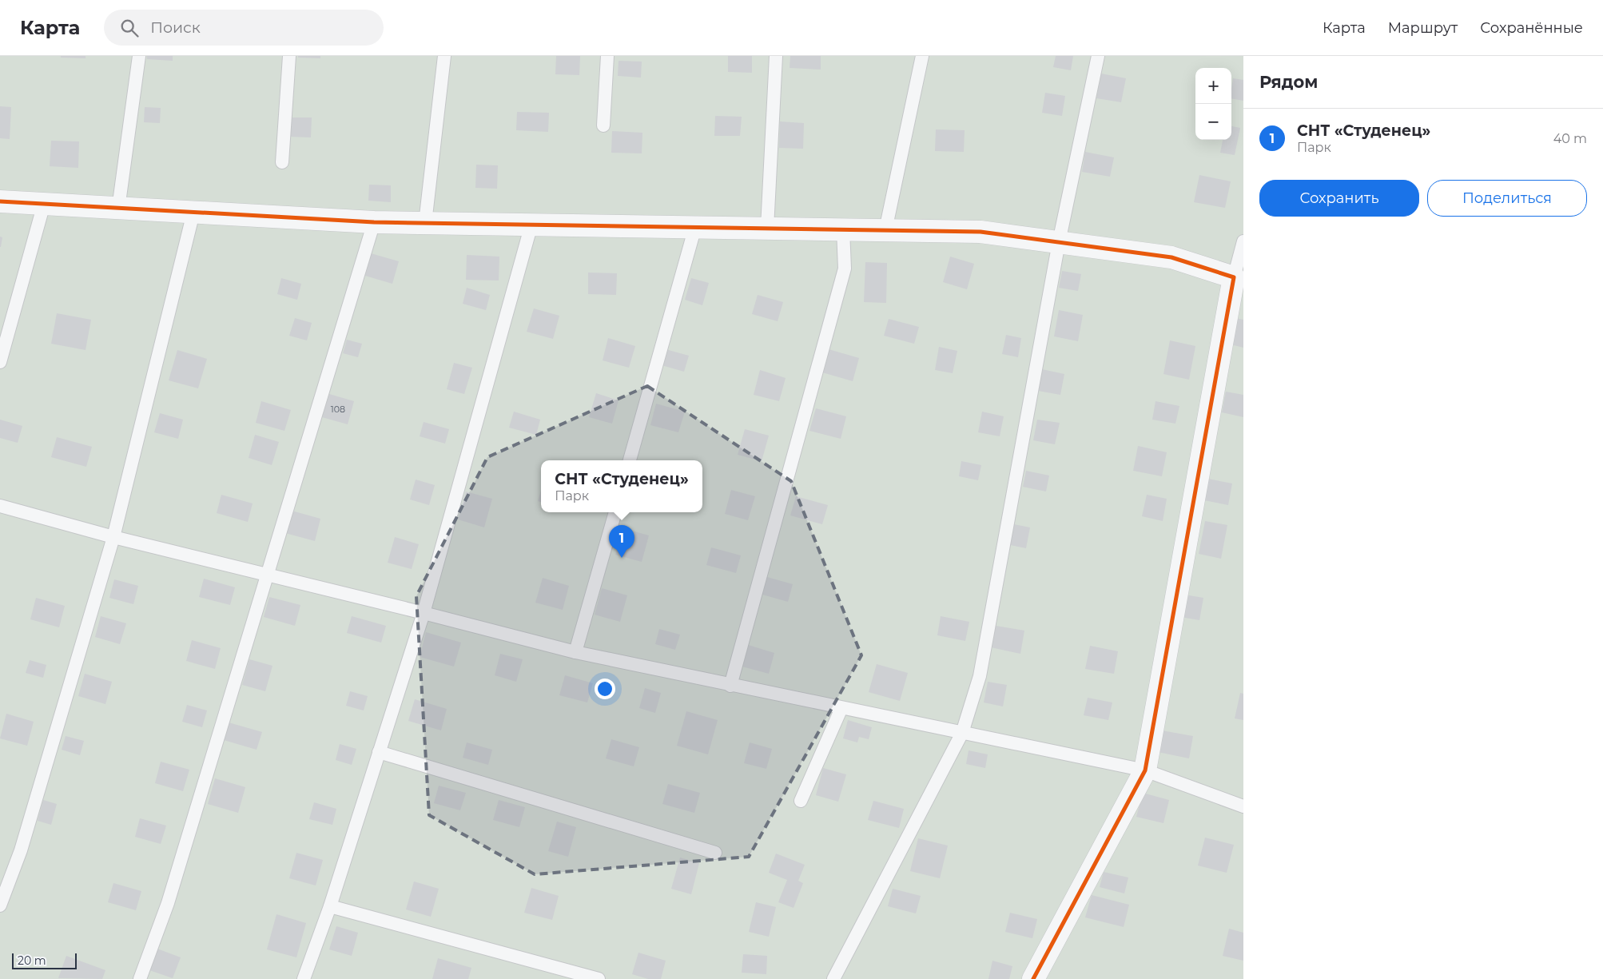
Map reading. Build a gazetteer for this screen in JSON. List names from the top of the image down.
{
  "house_numbers": ["108"],
  "scale_bar": "20 m",
  "page": {
    "header": "Карта",
    "search": "Поиск",
    "nav": ["Карта", "Маршрут", "Сохранённые"],
    "heading": "Рядом",
    "map_buttons": ["+", "−"],
    "list": [
      {
        "mark": "1",
        "name": "СНТ «Студенец»",
        "note": "Парк",
        "value": "40 m"
      }
    ],
    "buttons": ["Сохранить", "Поделиться"],
    "popup": ["СНТ «Студенец»", "Парк"],
    "pins": "1",
    "scale": "20 m"
  }
}
